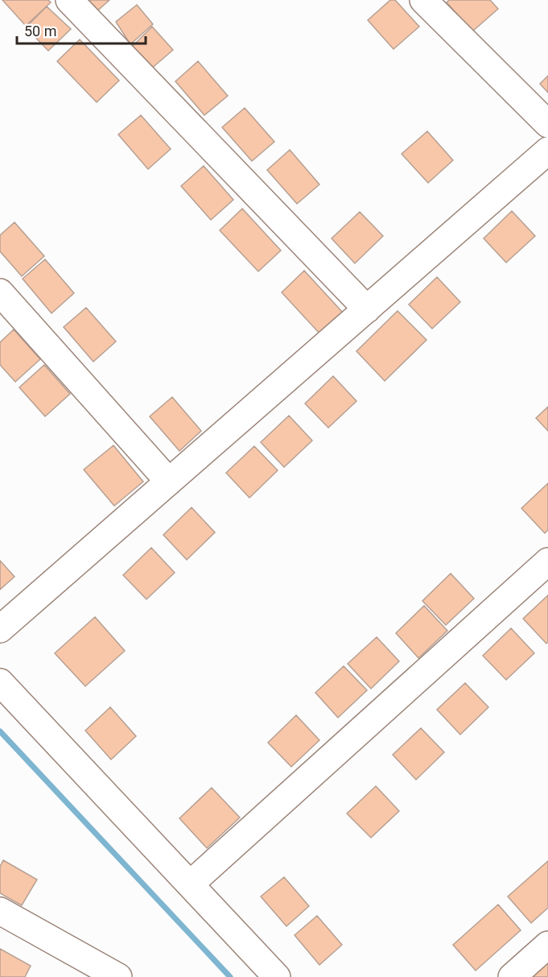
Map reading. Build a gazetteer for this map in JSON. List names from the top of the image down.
{
  "scale_bar": "50 m"
}
